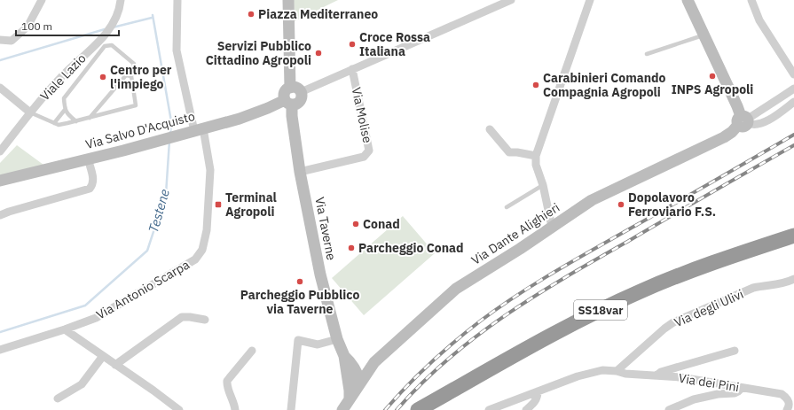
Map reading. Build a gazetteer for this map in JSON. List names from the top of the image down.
{
  "streets": {
    "highway": ["SS18var"],
    "street": [
      "Viale Lazio",
      "Via Molise",
      "Via Salvo D'Acquisto",
      "Via Taverne",
      "Via Dante Alighieri",
      "Via Antonio Scarpa",
      "Via degli Ulivi",
      "Via dei Pini"
    ]
  },
  "crossings": [
    ["Via Molise", "Via Taverne"],
    ["Via Salvo D'Acquisto", "Via Taverne"],
    ["Via Salvo D'Acquisto", "Via Antonio Scarpa"],
    ["Via Taverne", "Via Dante Alighieri"],
    ["Via degli Ulivi", "Via dei Pini"]
  ],
  "water": ["Testene"],
  "places": {
    "other": [
      "Piazza Mediterraneo",
      "Croce Rossa Italiana",
      "Servizi Pubblico Cittadino Agropoli",
      "INPS Agropoli",
      "Centro per l'impiego",
      "Carabinieri Comando Compagnia Agropoli",
      "Dopolavoro Ferroviario F.S.",
      "Conad",
      "Parcheggio Conad",
      "Parcheggio Pubblico via Taverne"
    ],
    "transit": ["Terminal Agropoli"]
  },
  "scale_bar": "100 m"
}
